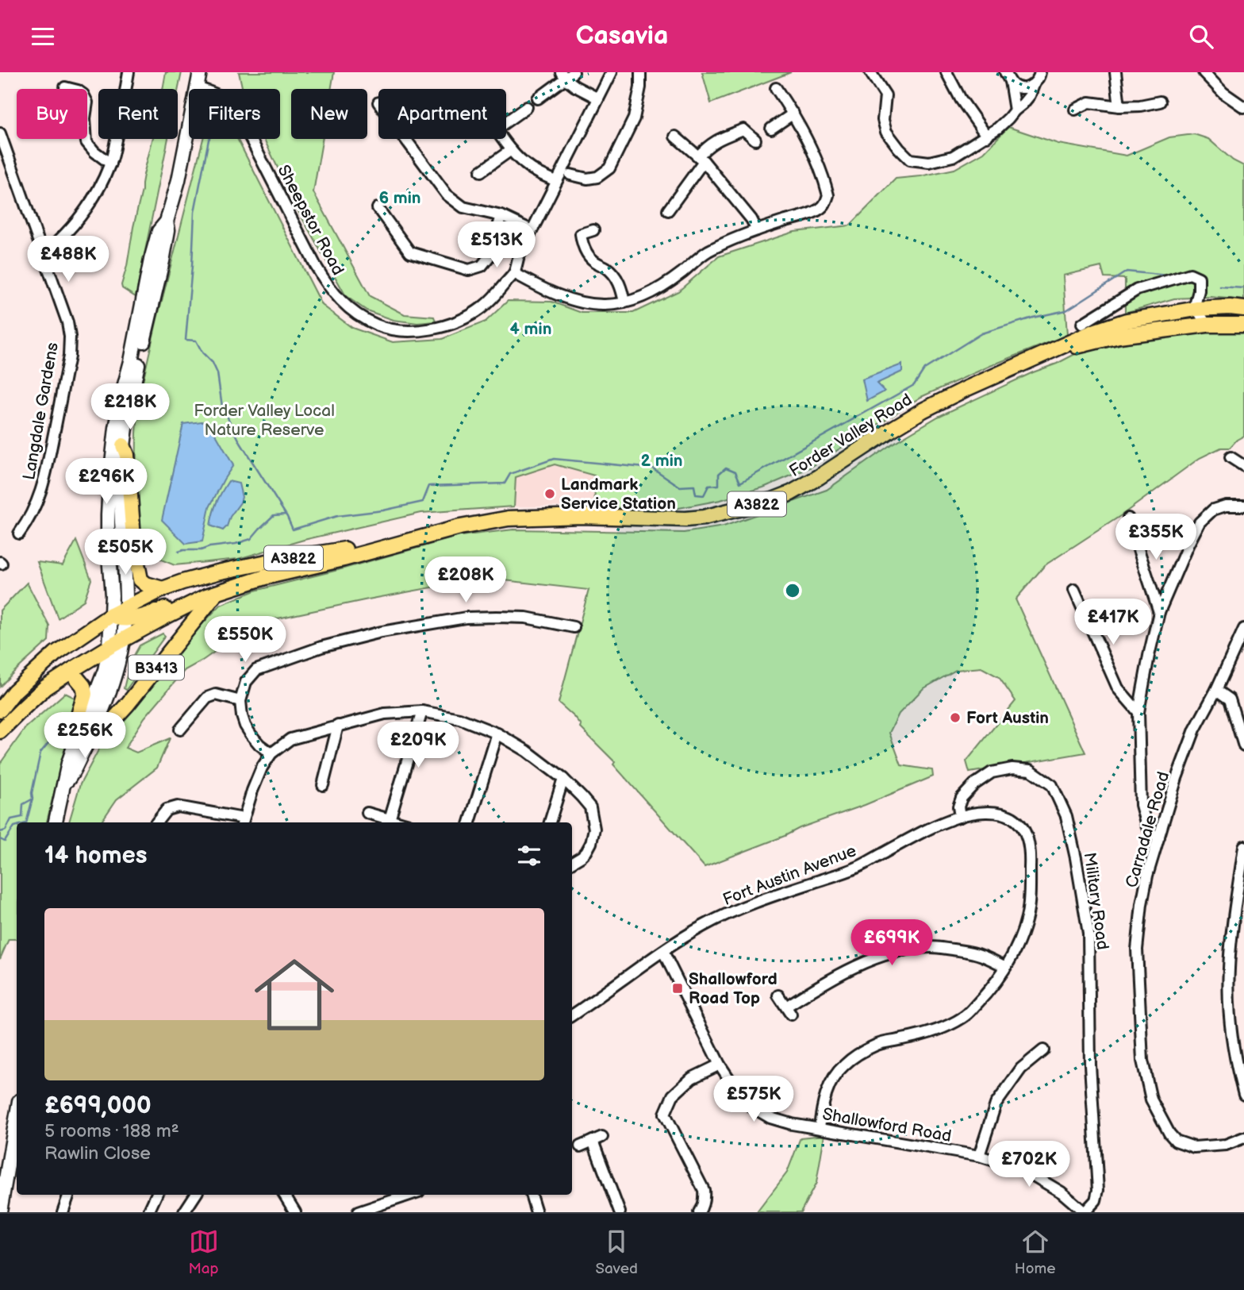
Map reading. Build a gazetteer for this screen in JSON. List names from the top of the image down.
{
  "streets": {
    "main road": ["Forder Valley Road", "A3822", "B3413"],
    "street": [
      "Sheepstor Road",
      "Langdale Gardens",
      "Carradale Road",
      "Fort Austin Avenue",
      "Military Road",
      "Shallowford Road"
    ]
  },
  "crossings": [
    ["Forder Valley Road", "A3822"],
    ["Forder Valley Road", "B3413"],
    ["A3822", "B3413"],
    ["Fort Austin Avenue", "Military Road"],
    ["Fort Austin Avenue", "Shallowford Road"],
    ["Military Road", "Shallowford Road"]
  ],
  "parks": ["Forder Valley Local Nature Reserve"],
  "places": {
    "other": ["Landmark Service Station", "Fort Austin"],
    "transit": ["Shallowford Road Top"]
  },
  "page": {
    "header": "Casavia",
    "chip": [
      "Buy",
      "Rent",
      "Filters",
      "New",
      "Apartment"
    ],
    "price": [
      "£513K",
      "£488K",
      "£218K",
      "£296K",
      "£355K",
      "£505K",
      "£208K",
      "£417K",
      "£550K",
      "£256K",
      "£209K",
      "£699K",
      "£575K",
      "£702K"
    ],
    "heading": "14 homes",
    "list": [
      {
        "name": "£699,000",
        "note": "5 rooms · 188 m² · Rawlin Close"
      }
    ],
    "tabs": ["Map", "Saved", "Home"]
  },
  "rings": ["6 min", "4 min", "2 min"]
}
